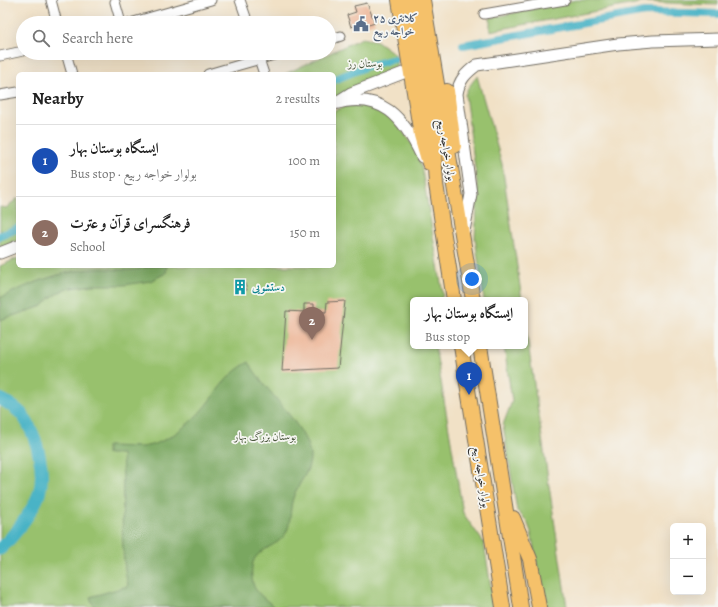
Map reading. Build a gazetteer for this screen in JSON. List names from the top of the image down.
{
  "streets": {
    "main road": ["بولوار خواجه ربیع"]
  },
  "parks": ["بوستان رز", "بوستان بزرگ بهار"],
  "places": {
    "public building": ["کلانتری ٢۵ خواجه ربیع"],
    "building": ["دستشویی"]
  },
  "page": {
    "search": "Search here",
    "heading": ["Nearby", "2 results"],
    "list": [
      {
        "mark": "1",
        "name": "ایستگاه بوستان بهار",
        "note": "Bus stop · بولوار خواجه ربیع",
        "value": "100 m"
      },
      {
        "mark": "2",
        "name": "فرهنگسرای قرآن و عترت",
        "note": "School",
        "value": "150 m"
      }
    ],
    "popup": ["ایستگاه بوستان بهار", "Bus stop"],
    "pins": ["2", "1"],
    "map_buttons": ["+", "−"]
  }
}
